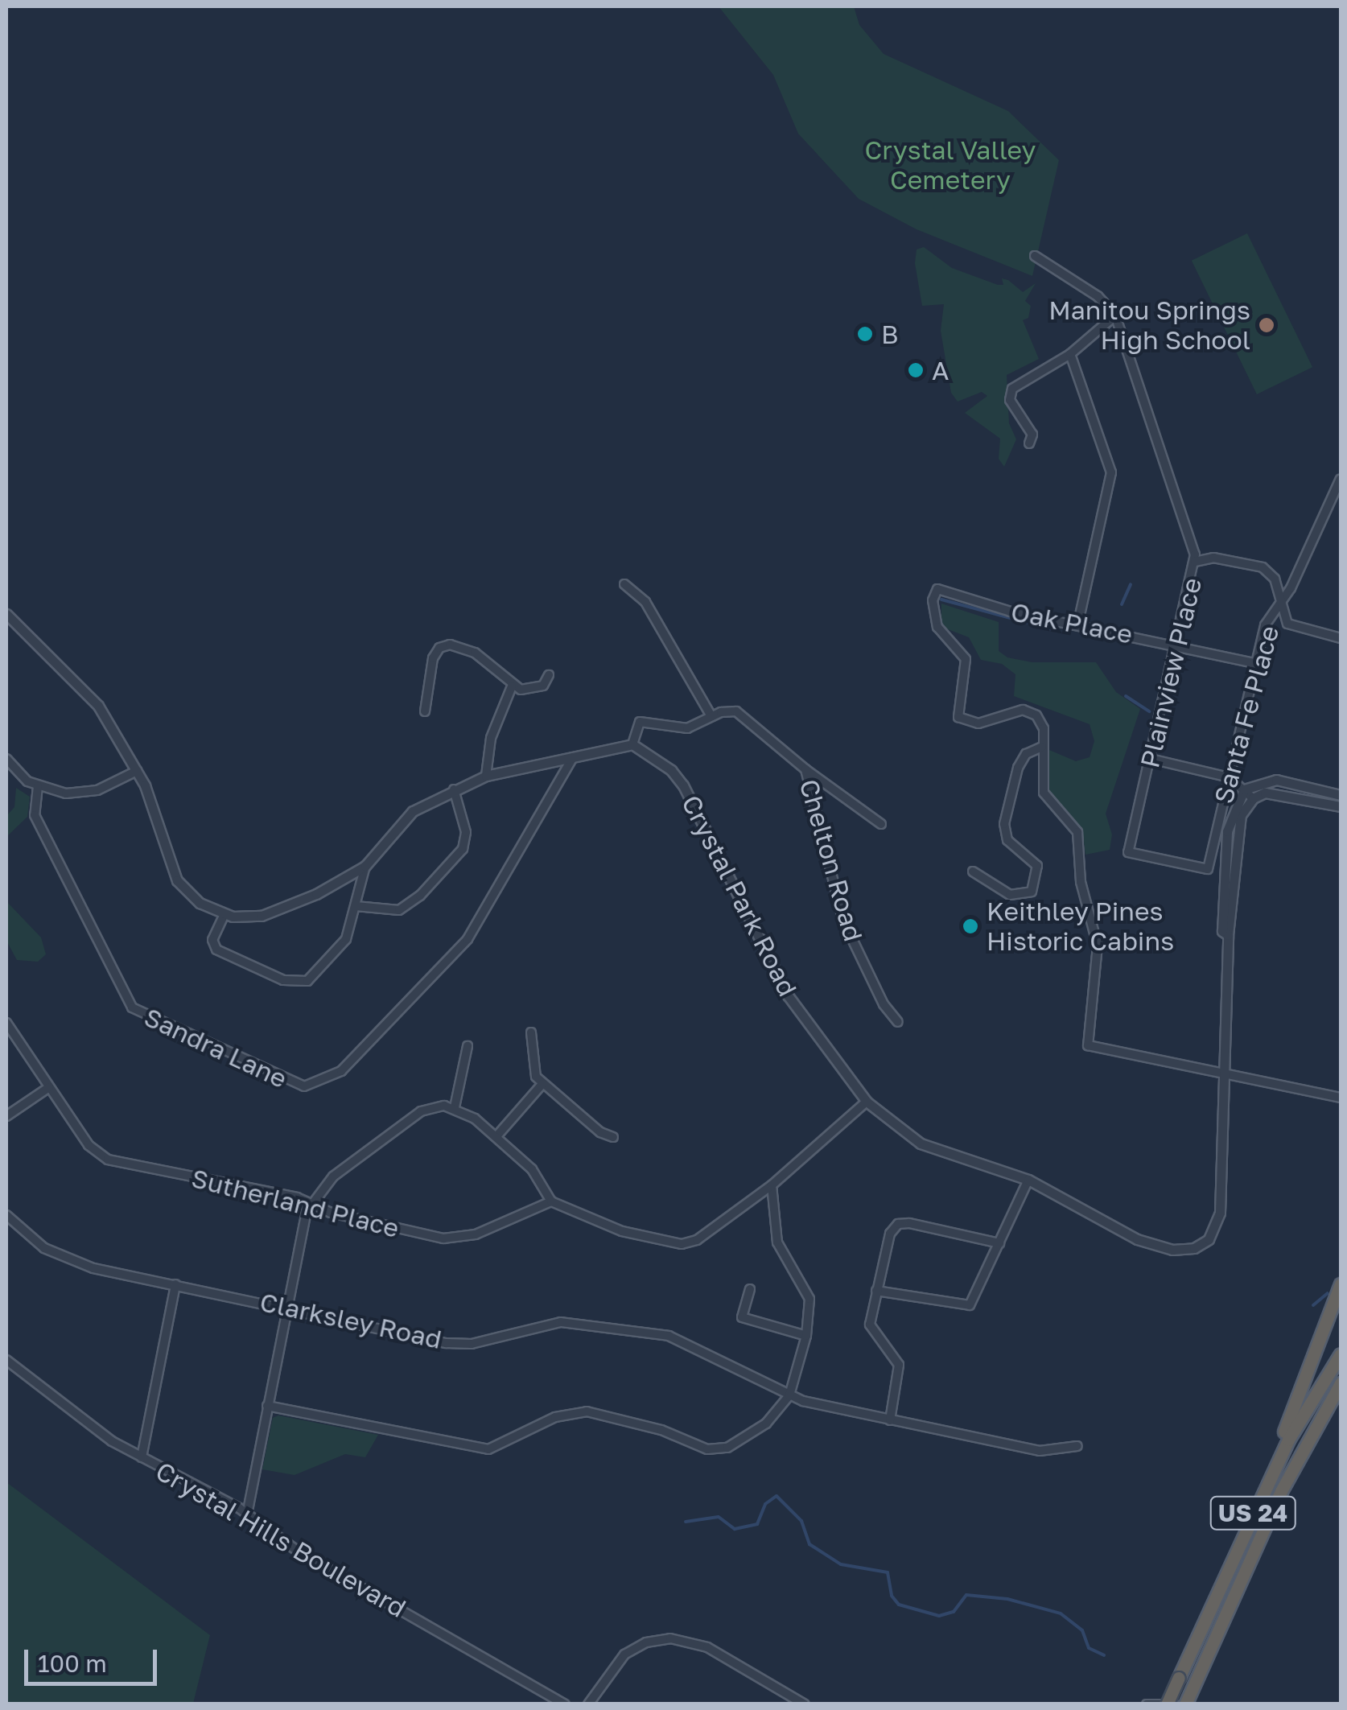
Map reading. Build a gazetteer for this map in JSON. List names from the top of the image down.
{
  "streets": {
    "highway": ["US 24"],
    "street": [
      "Oak Place",
      "Plainview Place",
      "Santa Fe Place",
      "Chelton Road",
      "Crystal Park Road",
      "Sandra Lane",
      "Sutherland Place",
      "Clarksley Road",
      "Crystal Hills Boulevard"
    ]
  },
  "crossings": [
    ["Oak Place", "Plainview Place"],
    ["Oak Place", "Santa Fe Place"],
    ["Plainview Place", "Santa Fe Place"]
  ],
  "parks": ["Crystal Valley Cemetery"],
  "places": [
    "Manitou Springs High School",
    "B",
    "A",
    "Keithley Pines Historic Cabins"
  ],
  "scale_bar": "100 m"
}
